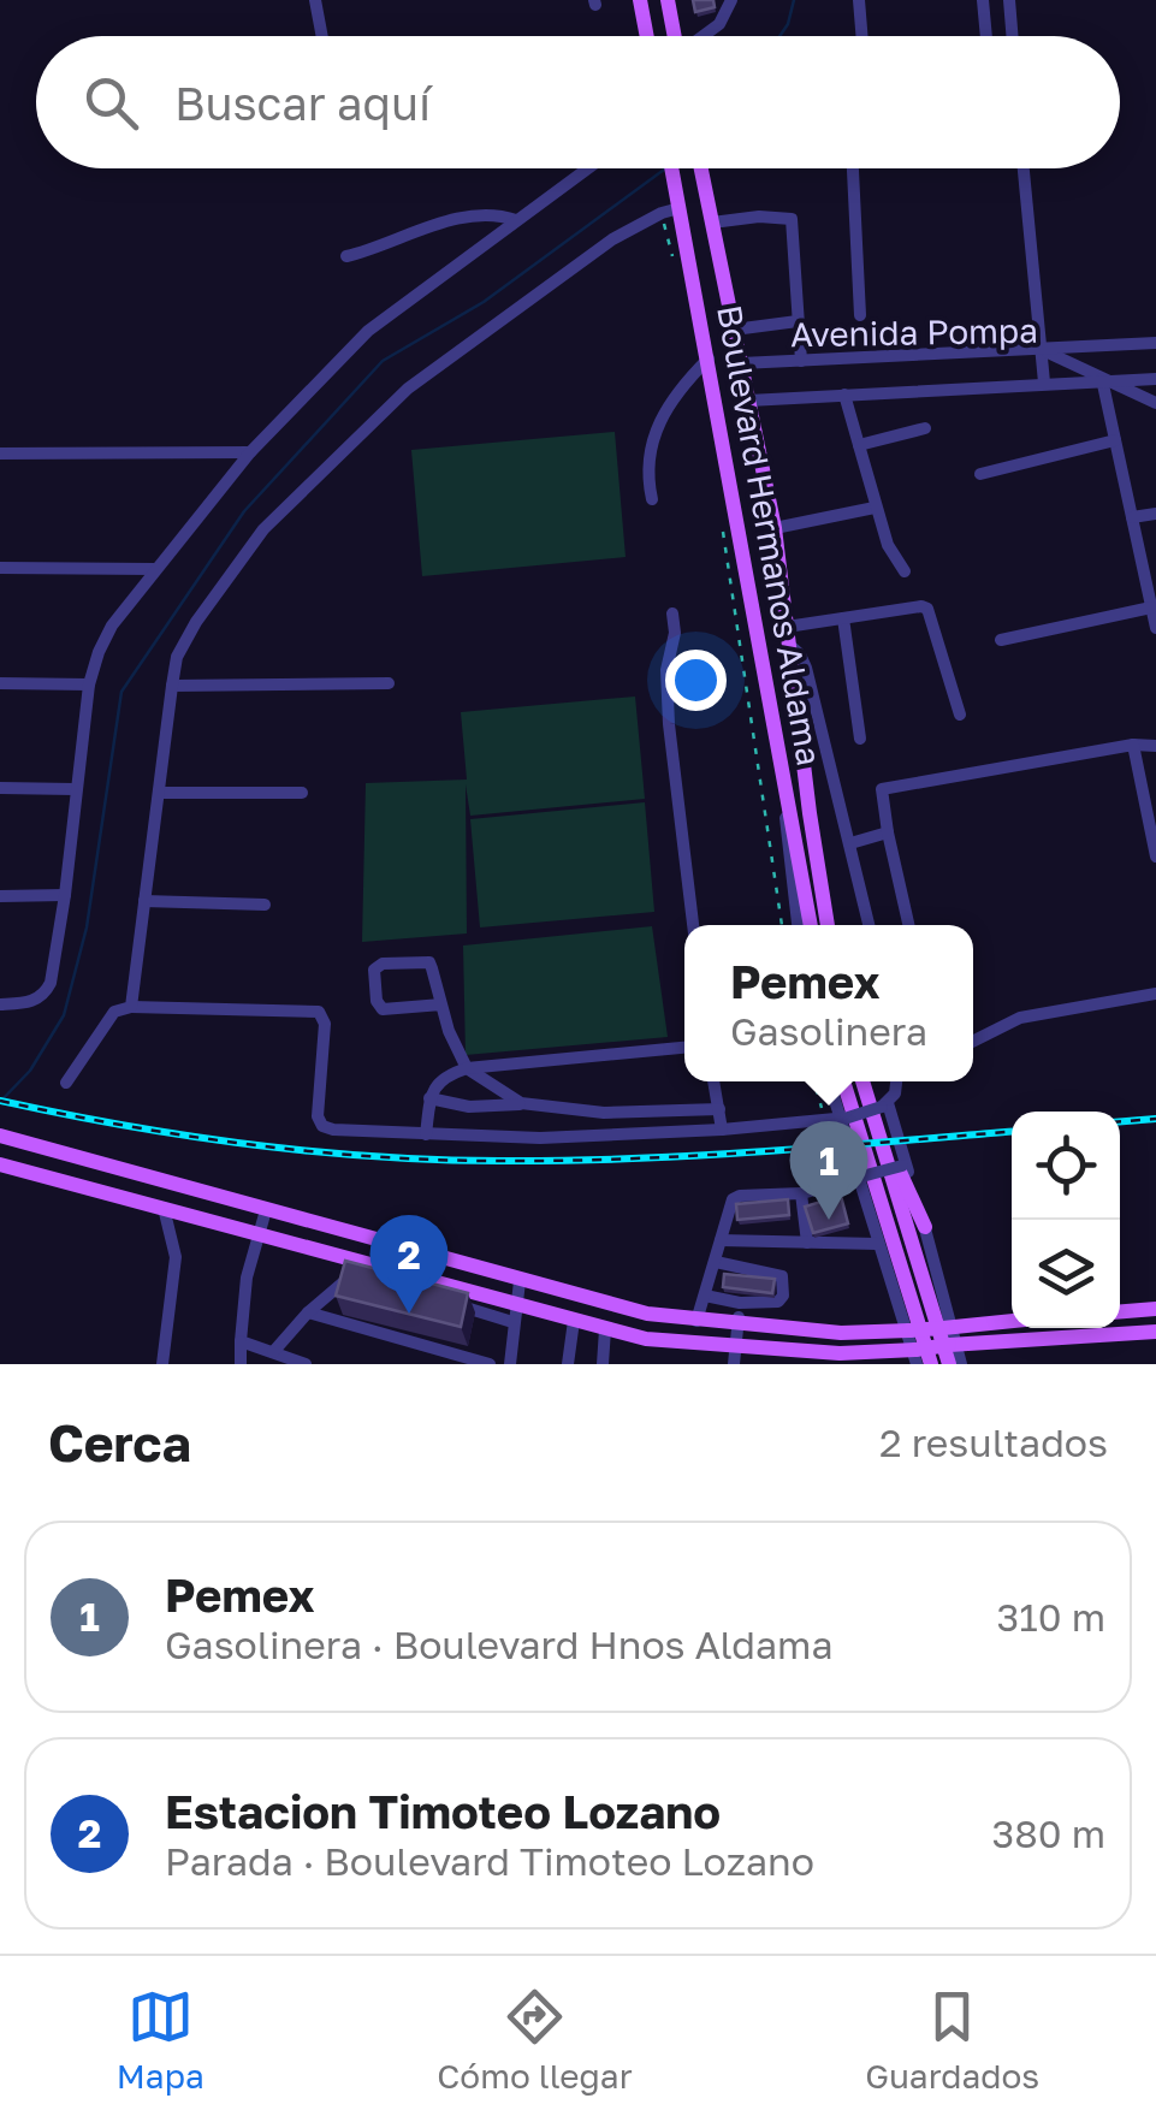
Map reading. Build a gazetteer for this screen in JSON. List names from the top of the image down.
{
  "streets": {
    "main road": ["Boulevard Hermanos Aldama"],
    "street": ["Avenida Pompa"]
  },
  "crossings": [
    ["Avenida Pompa", "Boulevard Hermanos Aldama"]
  ],
  "page": {
    "search": "Buscar aquí",
    "popup": ["Pemex", "Gasolinera"],
    "pins": ["1", "2"],
    "heading": ["Cerca", "2 resultados"],
    "list": [
      {
        "mark": "1",
        "name": "Pemex",
        "note": "Gasolinera · Boulevard Hnos Aldama",
        "value": "310 m"
      },
      {
        "mark": "2",
        "name": "Estacion Timoteo Lozano",
        "note": "Parada · Boulevard Timoteo Lozano",
        "value": "380 m"
      }
    ],
    "nav": ["Mapa", "Cómo llegar", "Guardados"]
  }
}
